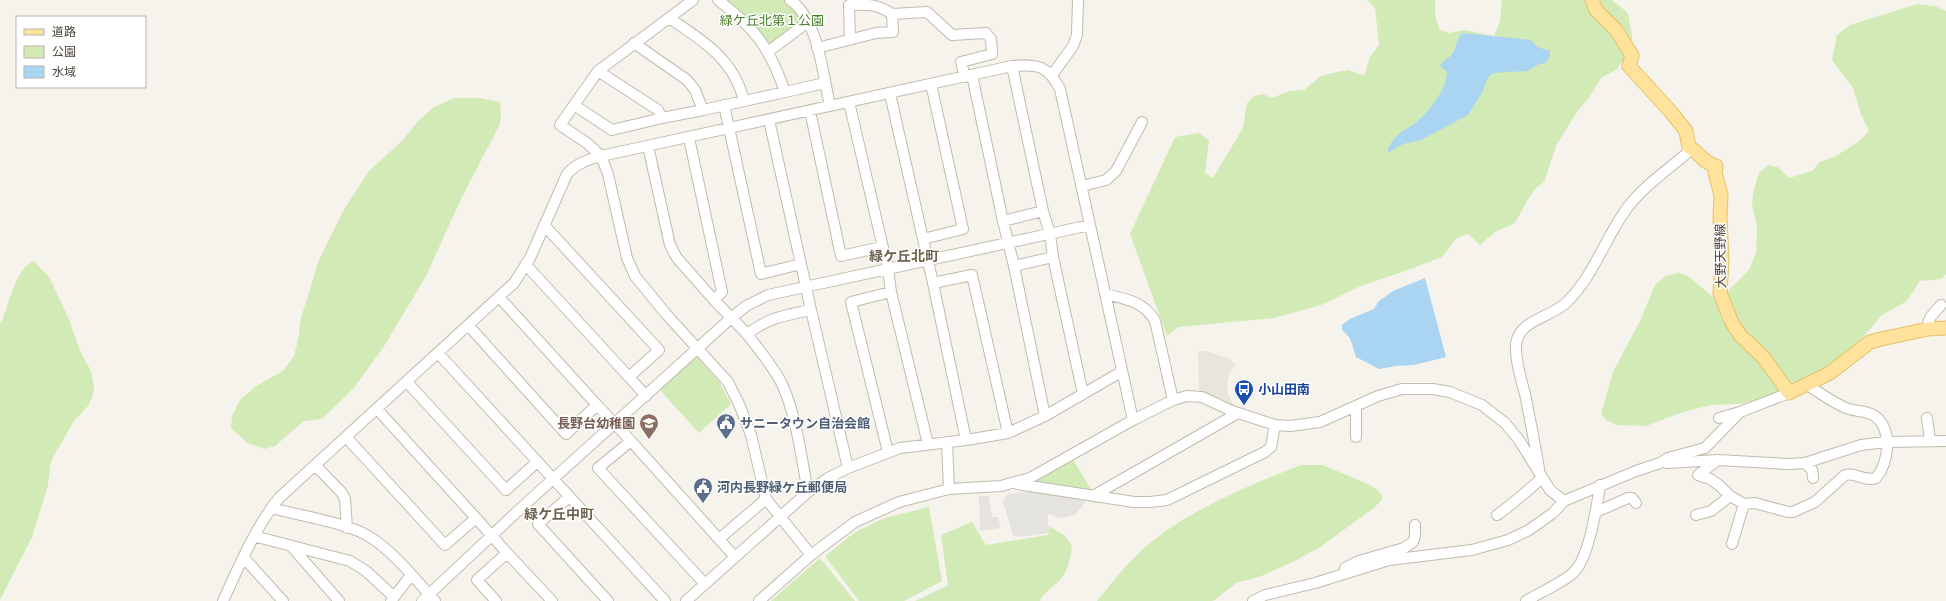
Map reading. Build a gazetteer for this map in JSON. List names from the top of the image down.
{
  "streets": {
    "main road": ["大野天野線"]
  },
  "districts": ["緑ケ丘北町", "緑ケ丘中町"],
  "parks": ["緑ケ丘北第１公園"],
  "places": {
    "bus stop": ["小山田南"],
    "school or university": ["長野台幼稚園"],
    "public building": ["サニータウン自治会館", "河内長野緑ケ丘郵便局"]
  },
  "legend": ["道路", "公園", "水域"]
}
